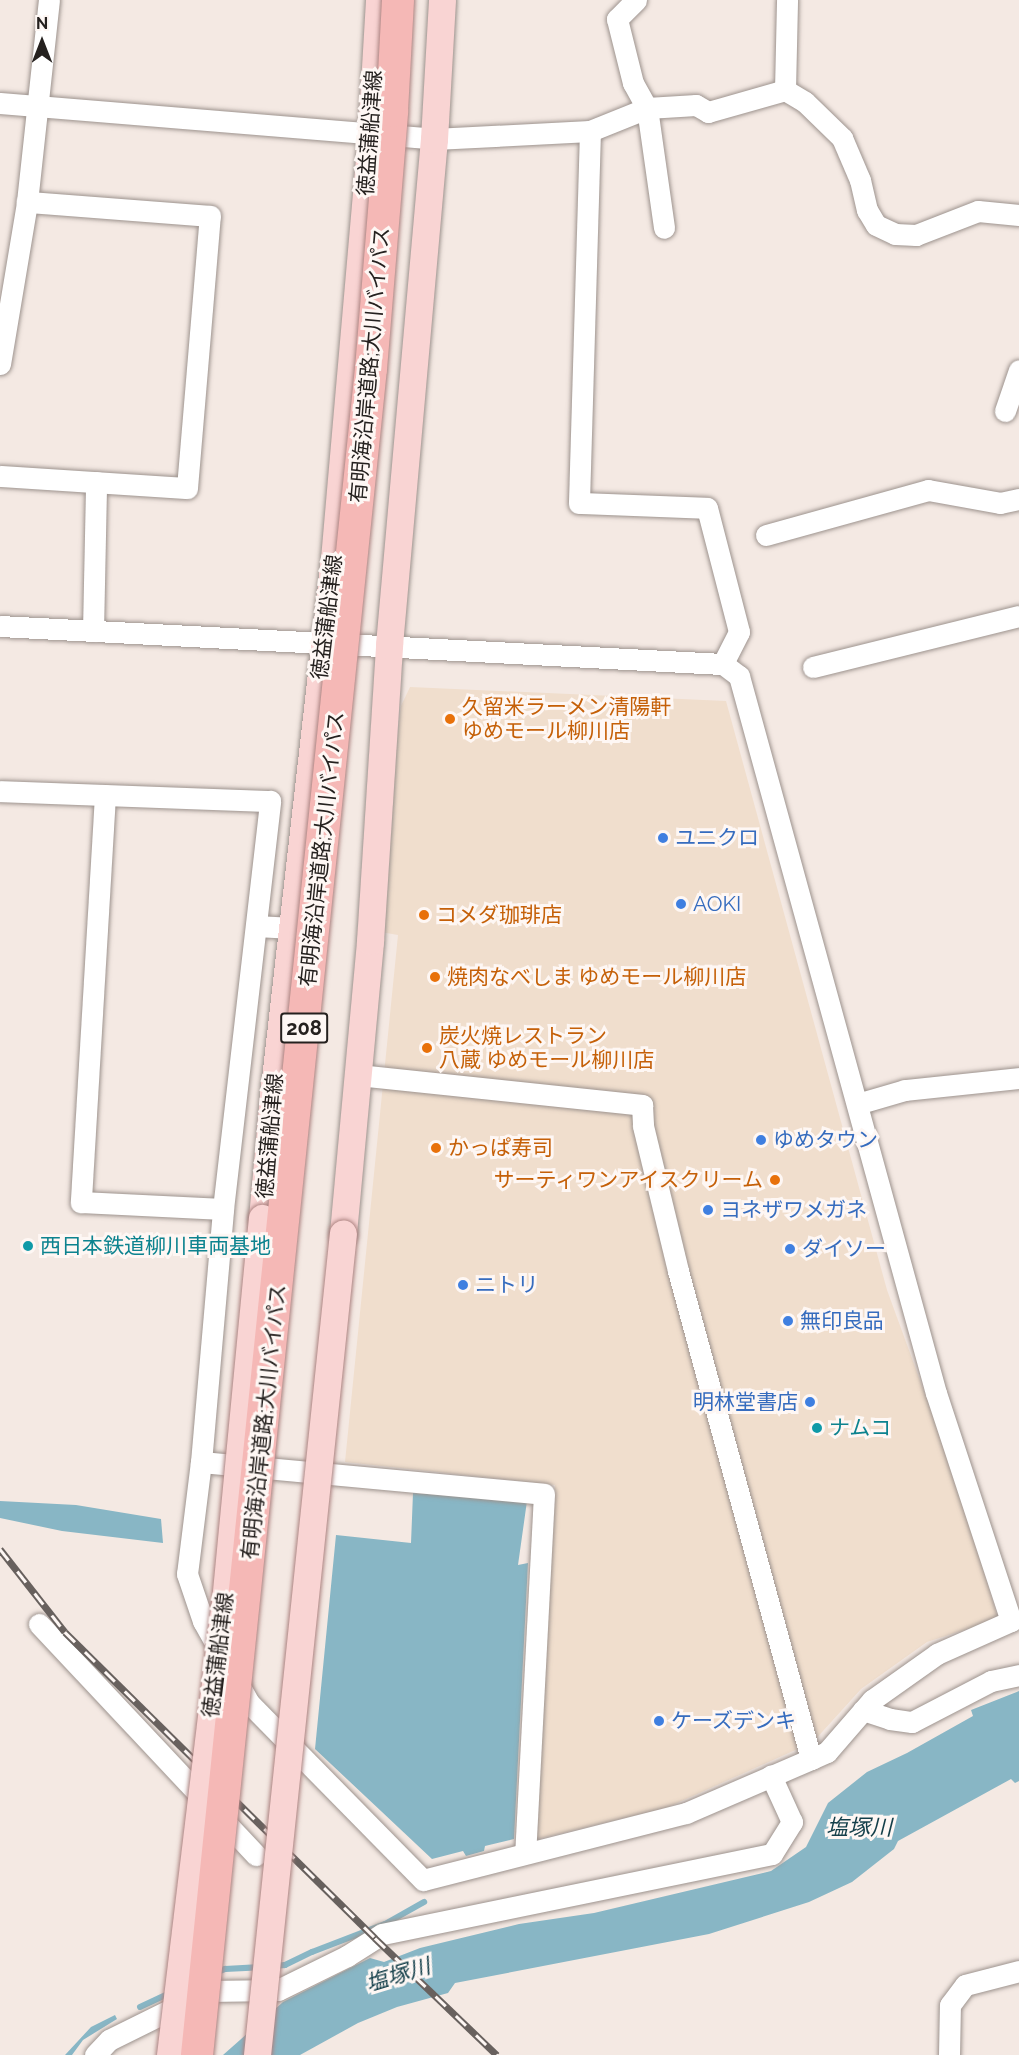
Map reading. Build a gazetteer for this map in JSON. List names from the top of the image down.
{
  "streets": {
    "highway": ["有明海沿岸道路;大川バイパス", "208"],
    "main road": ["徳益蒲船津線"]
  },
  "water": ["塩塚川"],
  "places": [
    "久留米ラーメン清陽軒 ゆめモール柳川店",
    "ユニクロ",
    "AOKI",
    "コメダ珈琲店",
    "焼肉なべしま ゆめモール柳川店",
    "炭火焼レストラン 八蔵 ゆめモール柳川店",
    "ゆめタウン",
    "かっぱ寿司",
    "サーティワンアイスクリーム",
    "ヨネザワメガネ",
    "西日本鉄道柳川車両基地",
    "ダイソー",
    "ニトリ",
    "無印良品",
    "明林堂書店",
    "ナムコ",
    "ケーズデンキ"
  ],
  "north": "top"
}
